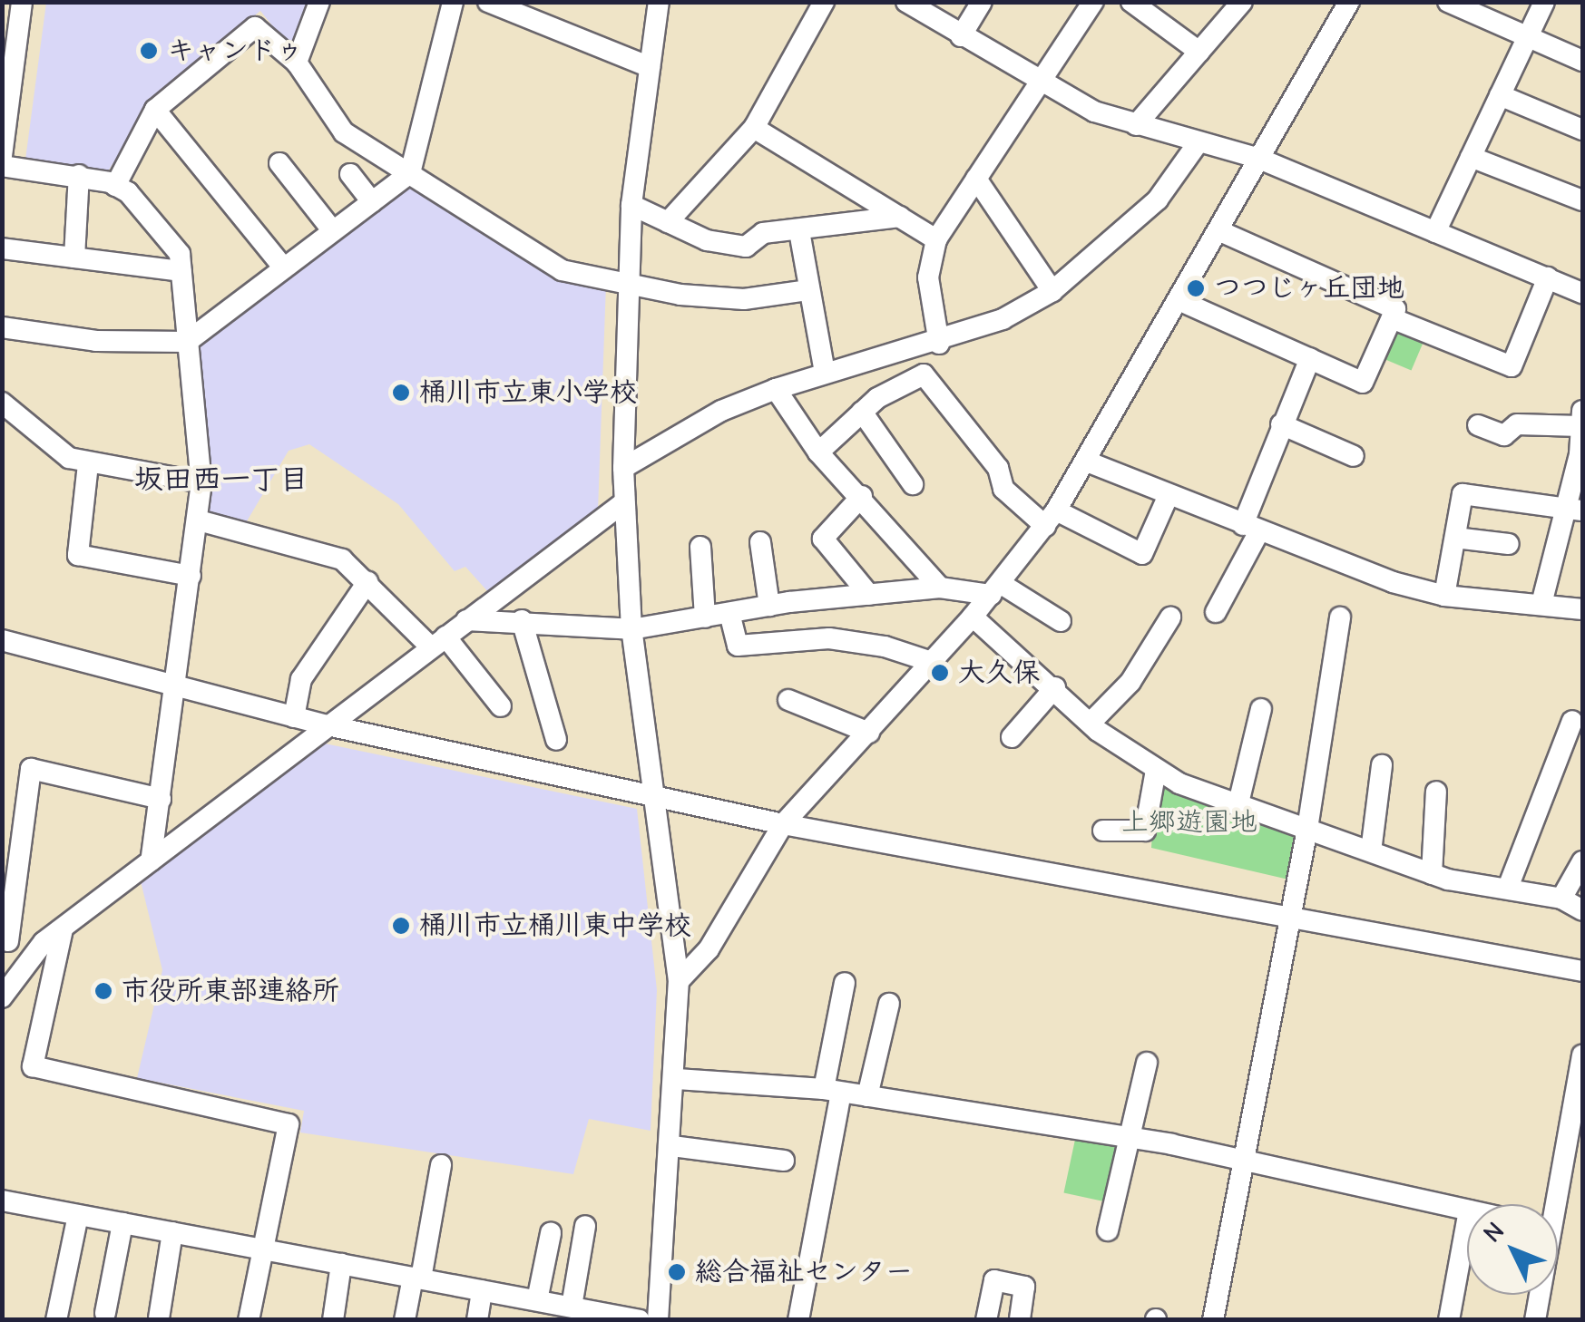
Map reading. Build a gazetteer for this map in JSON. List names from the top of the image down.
{
  "districts": ["坂田西一丁目"],
  "parks": ["上郷遊園地"],
  "places": [
    "キャンドゥ",
    "つつじヶ丘団地",
    "桶川市立東小学校",
    "大久保",
    "桶川市立桶川東中学校",
    "市役所東部連絡所",
    "総合福祉センター"
  ],
  "north": "top left"
}
